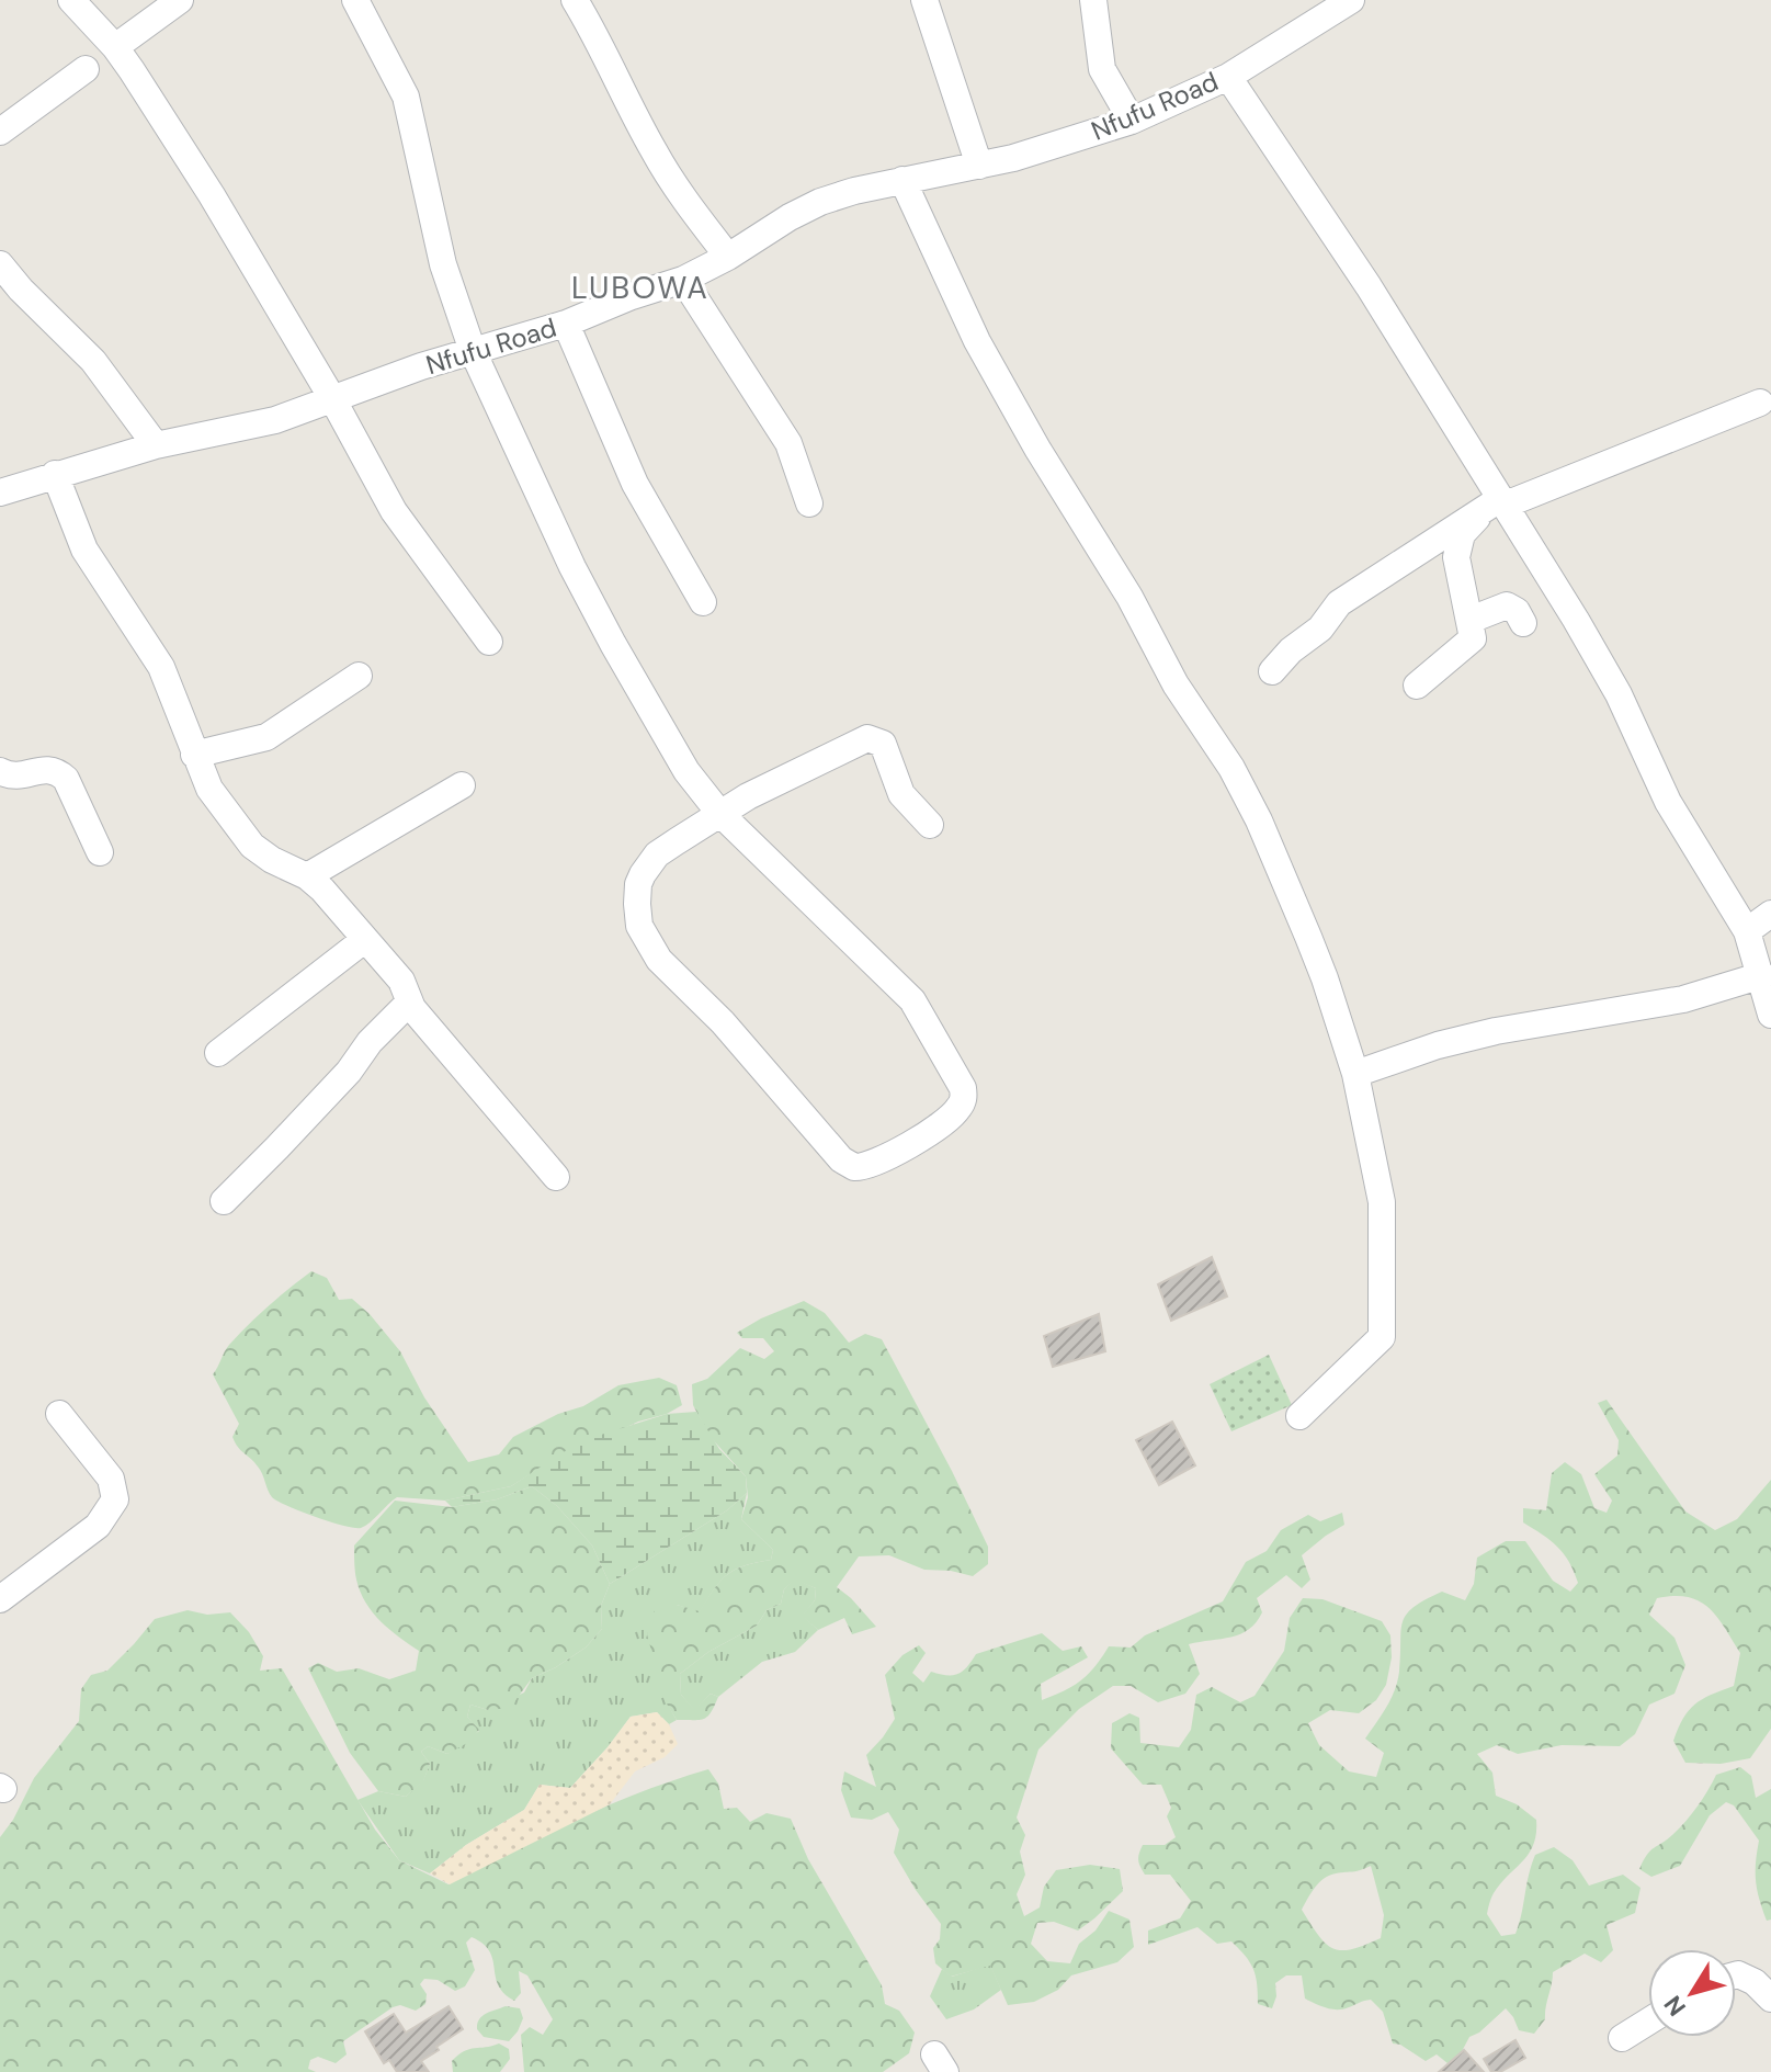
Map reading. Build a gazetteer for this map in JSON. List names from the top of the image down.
{
  "streets": {
    "street": ["Nfufu Road"]
  },
  "districts": ["LUBOWA"],
  "north": "bottom left"
}
